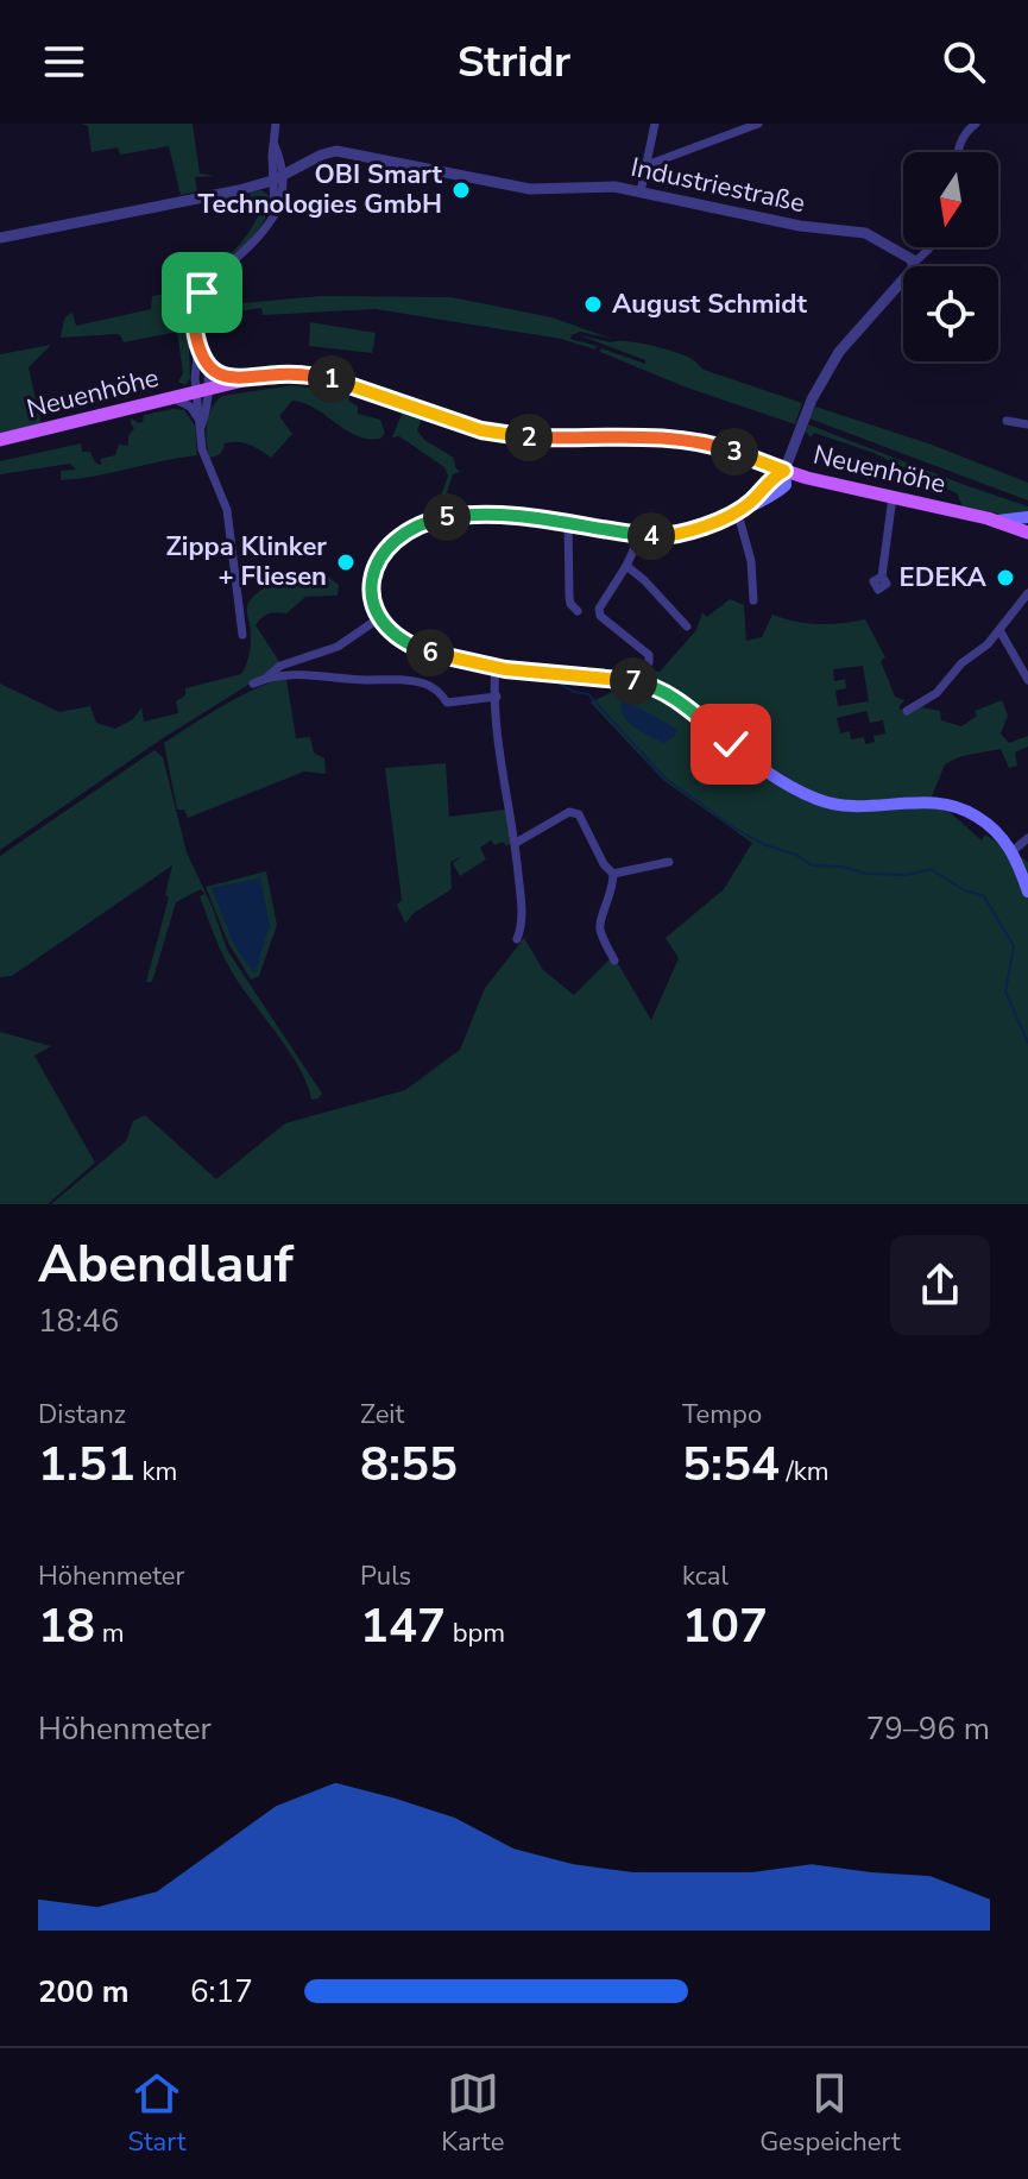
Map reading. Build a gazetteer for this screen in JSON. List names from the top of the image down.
{
  "streets": {
    "main road": ["Neuenhöhe"],
    "street": ["Industriestraße"]
  },
  "places": [
    "OBI Smart Technologies GmbH",
    "August Schmidt",
    "Zippa Klinker + Fliesen",
    "EDEKA"
  ],
  "north": "bottom",
  "page": {
    "header": "Stridr",
    "pins": [
      "1",
      "2",
      "3",
      "5",
      "4",
      "6",
      "7"
    ],
    "heading": ["Abendlauf", "18:46"],
    "stats": [
      ["Distanz", "1.51 km"],
      ["Zeit", "8:55"],
      ["Tempo", "5:54 /km"],
      ["Höhenmeter", "18 m"],
      ["Puls", "147 bpm"],
      ["kcal", "107"]
    ],
    "chart": ["Höhenmeter", "79–96 m"],
    "list": [
      {
        "name": "200 m",
        "note": "6:17"
      }
    ],
    "tabs": ["Start", "Karte", "Gespeichert"]
  }
}
